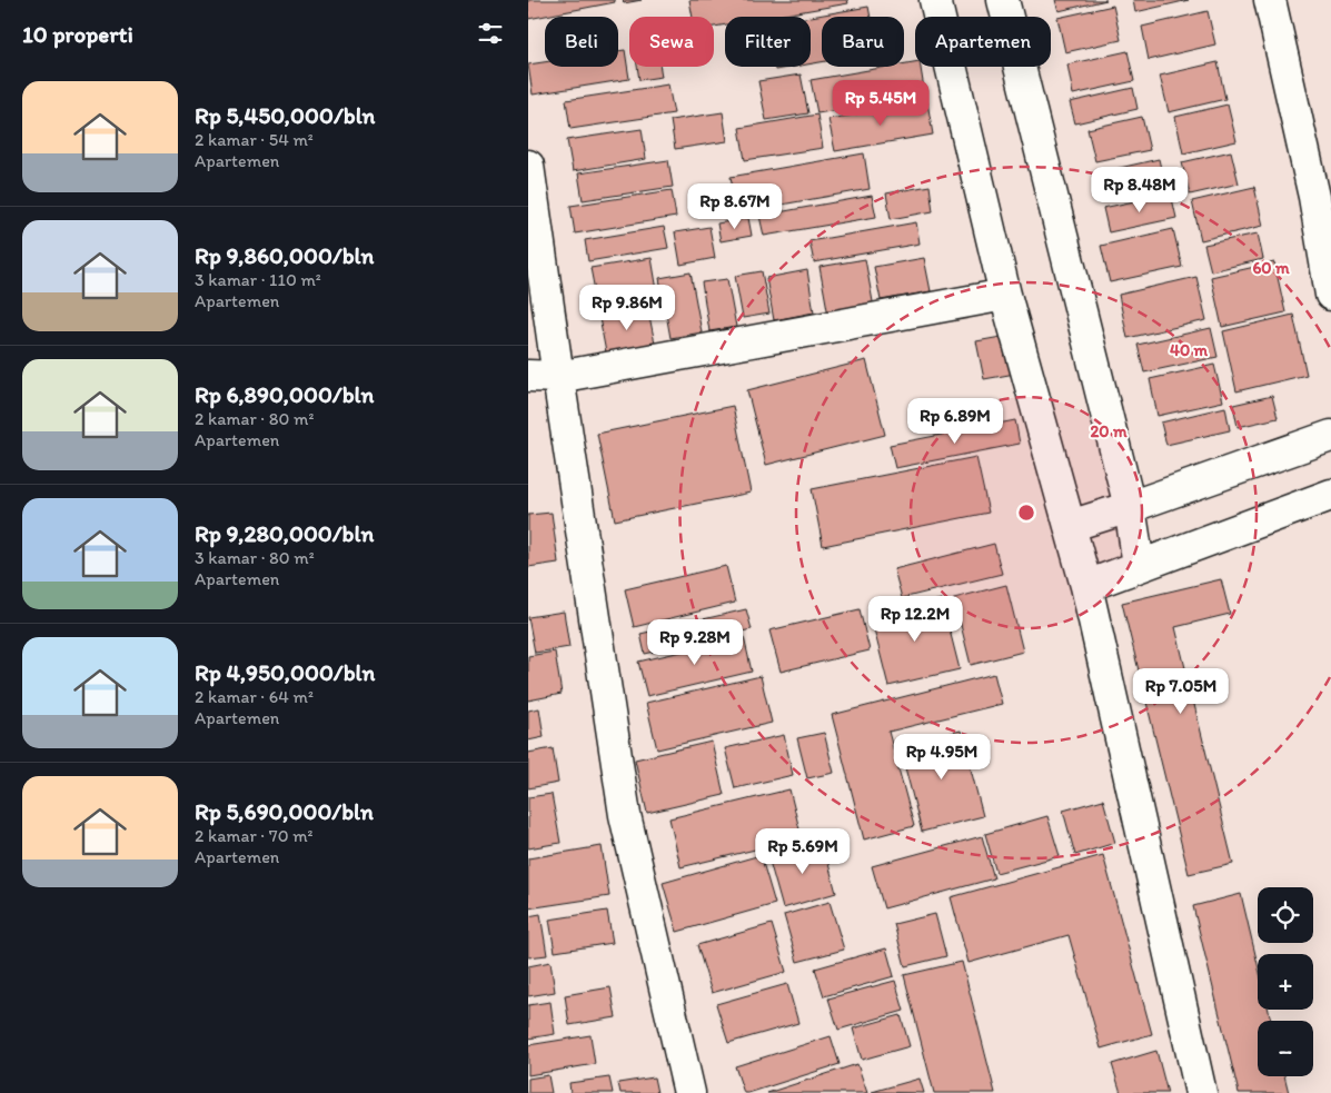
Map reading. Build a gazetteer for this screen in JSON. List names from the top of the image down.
{
  "page": {
    "heading": "10 properti",
    "chip": [
      "Beli",
      "Sewa",
      "Filter",
      "Baru",
      "Apartemen"
    ],
    "list": [
      {
        "name": "Rp 5,450,000/bln",
        "note": "2 kamar · 54 m² · Apartemen"
      },
      {
        "name": "Rp 9,860,000/bln",
        "note": "3 kamar · 110 m² · Apartemen"
      },
      {
        "name": "Rp 6,890,000/bln",
        "note": "2 kamar · 80 m² · Apartemen"
      },
      {
        "name": "Rp 9,280,000/bln",
        "note": "3 kamar · 80 m² · Apartemen"
      },
      {
        "name": "Rp 4,950,000/bln",
        "note": "2 kamar · 64 m² · Apartemen"
      },
      {
        "name": "Rp 5,690,000/bln",
        "note": "2 kamar · 70 m² · Apartemen"
      }
    ],
    "price": [
      "Rp 5.45M",
      "Rp 8.48M",
      "Rp 8.67M",
      "Rp 9.86M",
      "Rp 6.89M",
      "Rp 12.2M",
      "Rp 9.28M",
      "Rp 7.05M",
      "Rp 4.95M",
      "Rp 5.69M"
    ],
    "map_buttons": ["+", "−"]
  },
  "rings": ["60 m", "40 m", "20 m"]
}
